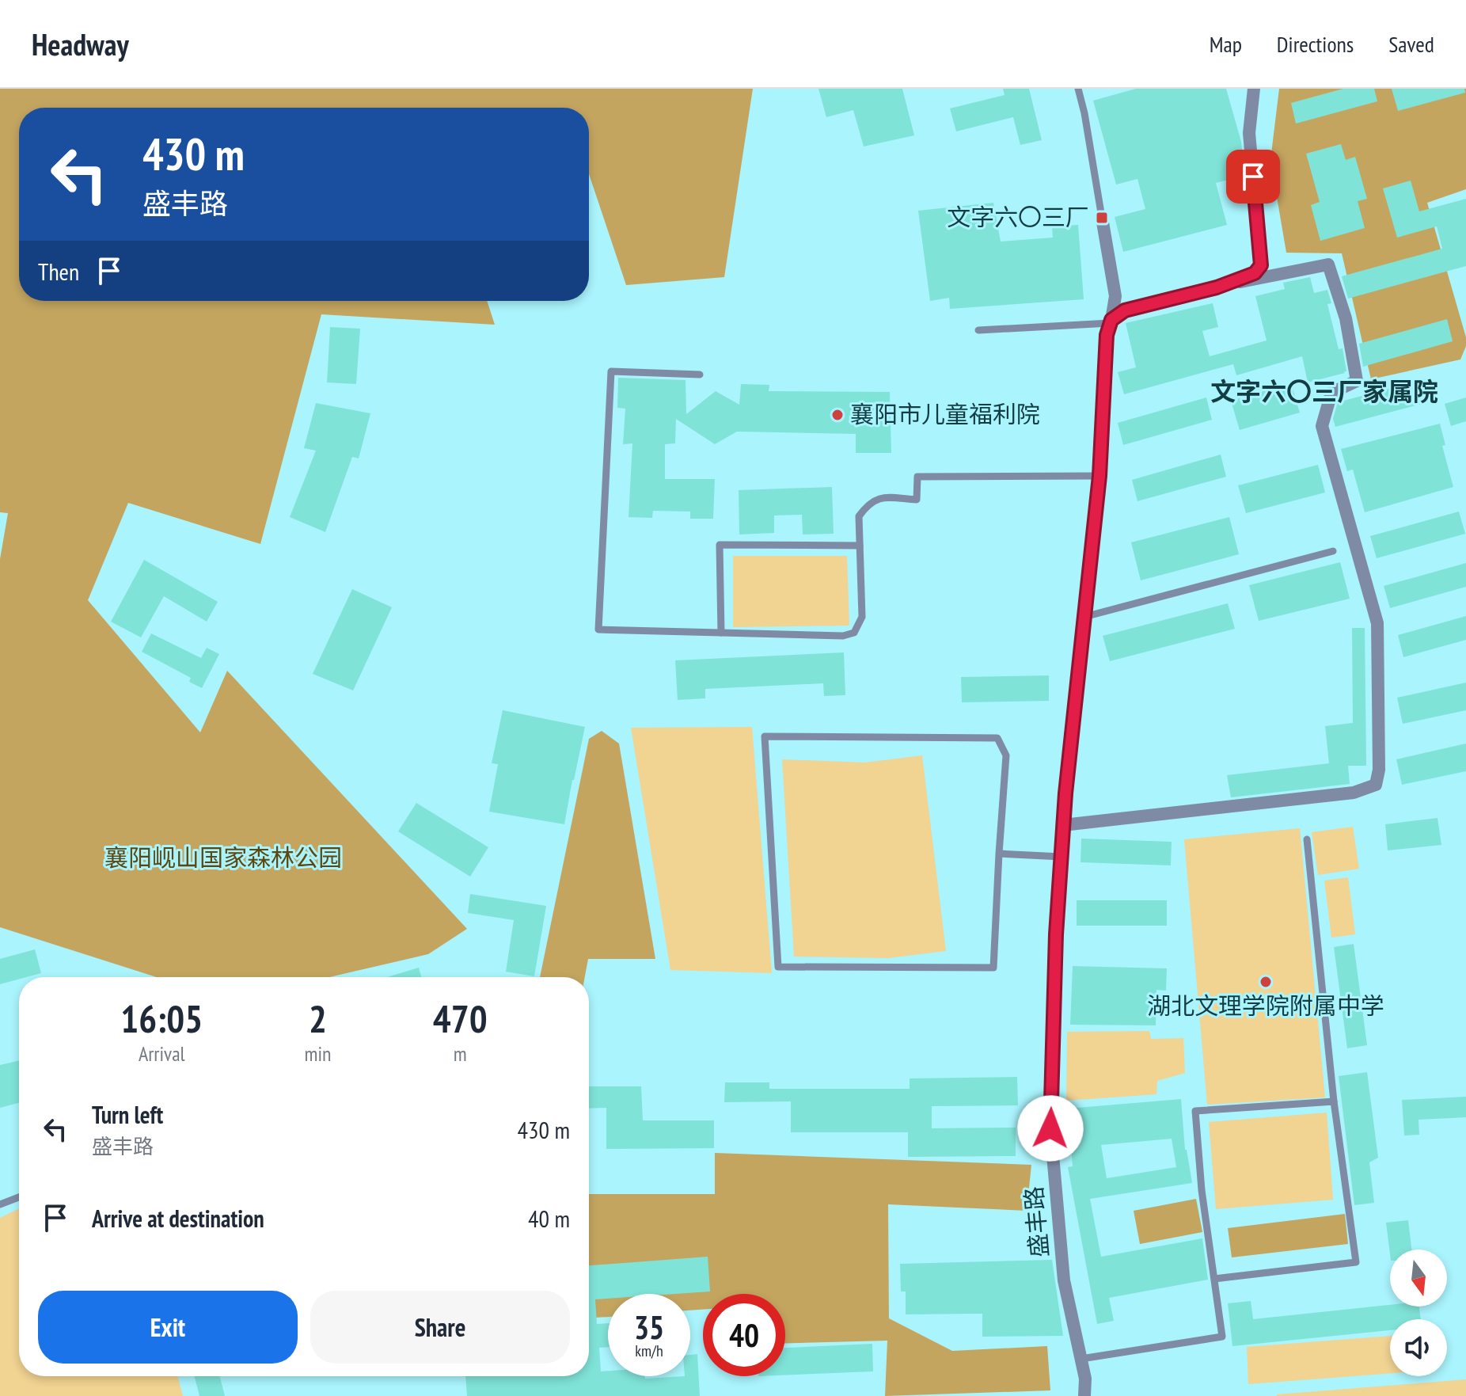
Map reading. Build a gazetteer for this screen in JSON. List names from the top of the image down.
{
  "streets": {
    "street": ["盛丰路"]
  },
  "districts": ["文字六〇三厂家属院"],
  "parks": ["襄阳岘山国家森林公园"],
  "places": {
    "transit": ["文字六〇三厂"],
    "other": ["襄阳市儿童福利院", "湖北文理学院附属中学"]
  },
  "north": "bottom",
  "page": {
    "header": "Headway",
    "nav": ["Map", "Directions", "Saved"],
    "turn": ["430 m", "盛丰路"],
    "then": "Then",
    "eta": [
      "16:05",
      "Arrival",
      "2",
      "min",
      "470",
      "m"
    ],
    "list": [
      {
        "name": "Turn left",
        "note": "盛丰路",
        "value": "430 m"
      },
      {
        "name": "Arrive at destination",
        "value": "40 m"
      }
    ],
    "buttons": ["Exit", "Share"],
    "speed": "35 km/h",
    "limit": "40"
  }
}
